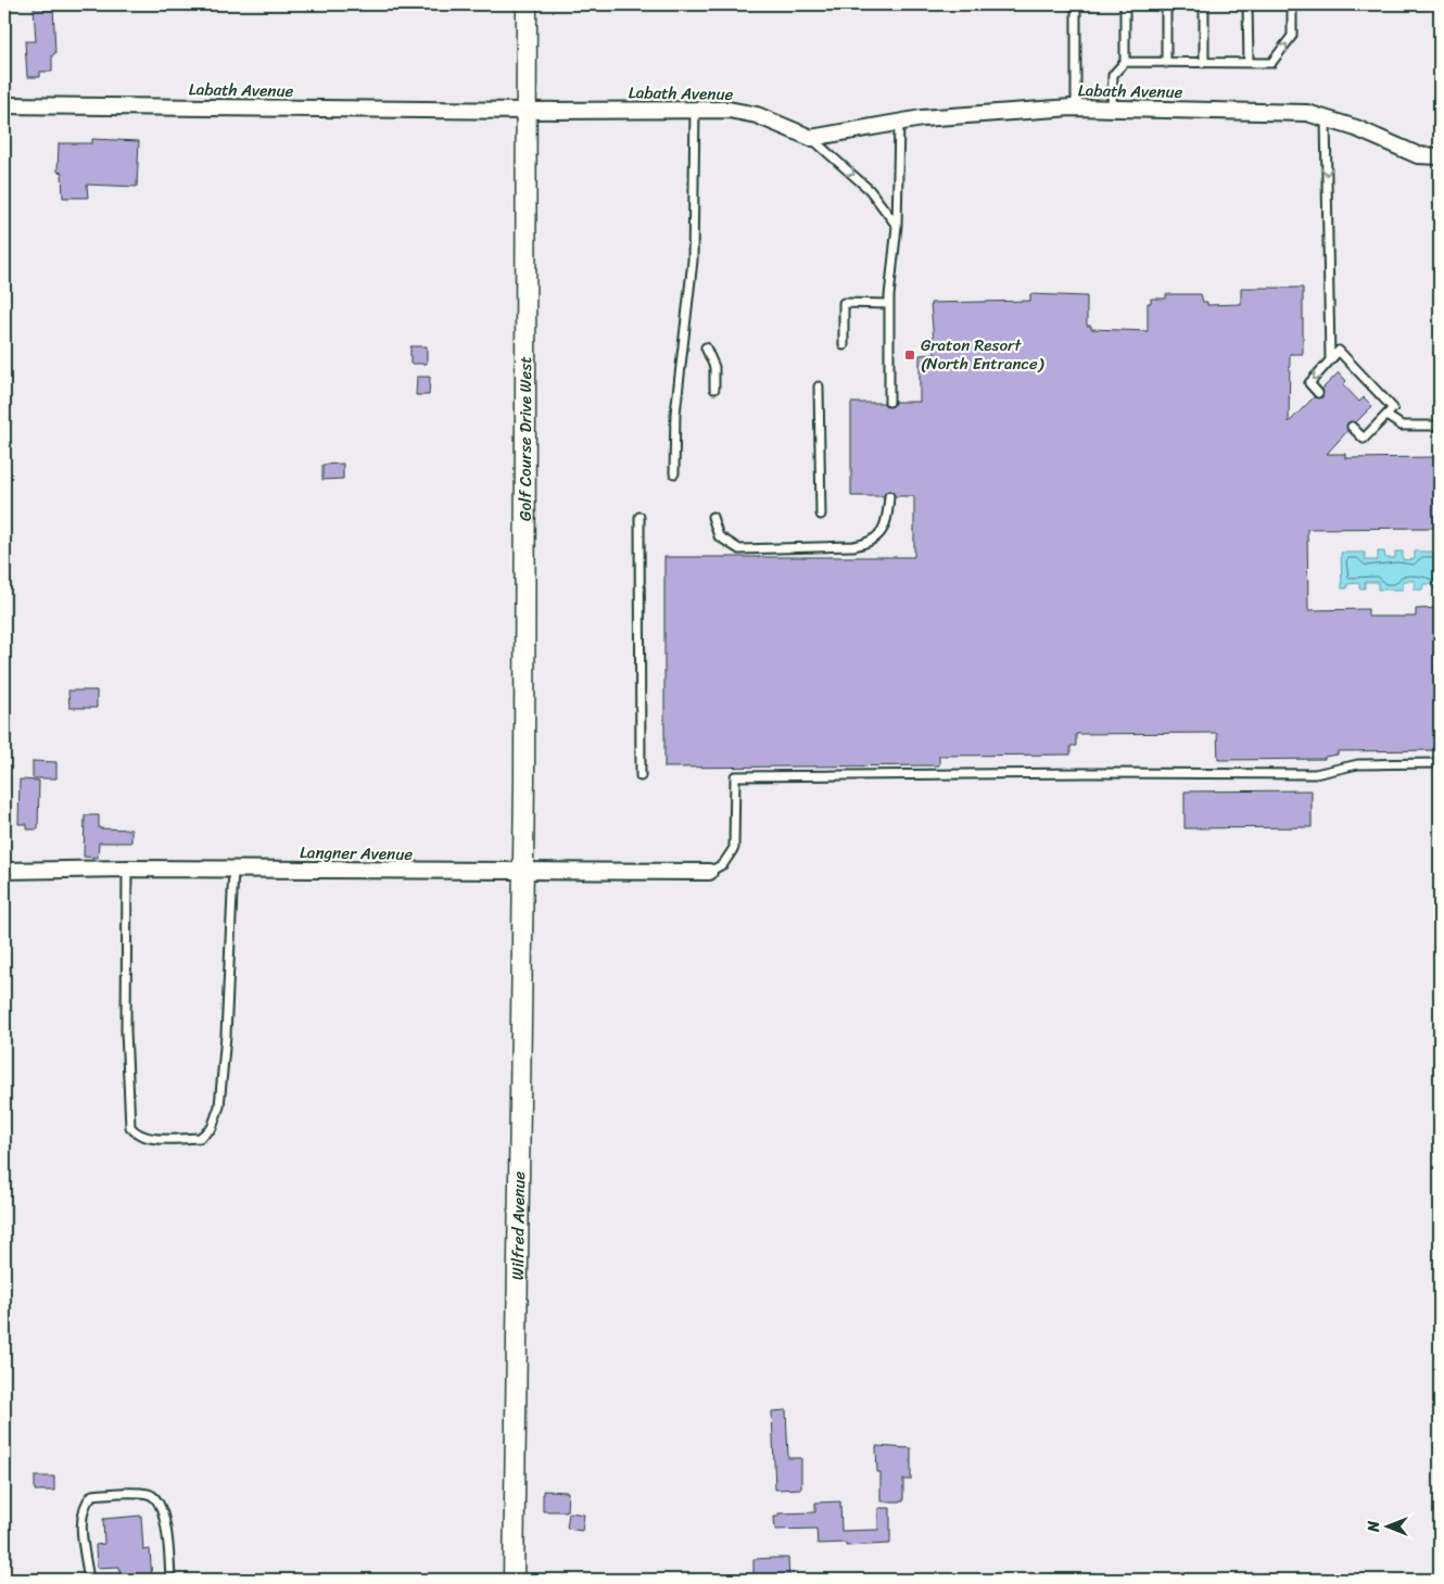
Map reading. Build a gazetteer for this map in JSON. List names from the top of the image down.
{
  "streets": {
    "street": [
      "Labath Avenue",
      "Golf Course Drive West",
      "Langner Avenue",
      "Wilfred Avenue"
    ]
  },
  "crossings": [
    ["Labath Avenue", "Golf Course Drive West"],
    ["Golf Course Drive West", "Langner Avenue"],
    ["Golf Course Drive West", "Wilfred Avenue"],
    ["Langner Avenue", "Wilfred Avenue"]
  ],
  "places": {
    "transit": ["Graton Resort (North Entrance)"]
  },
  "north": "left"
}
